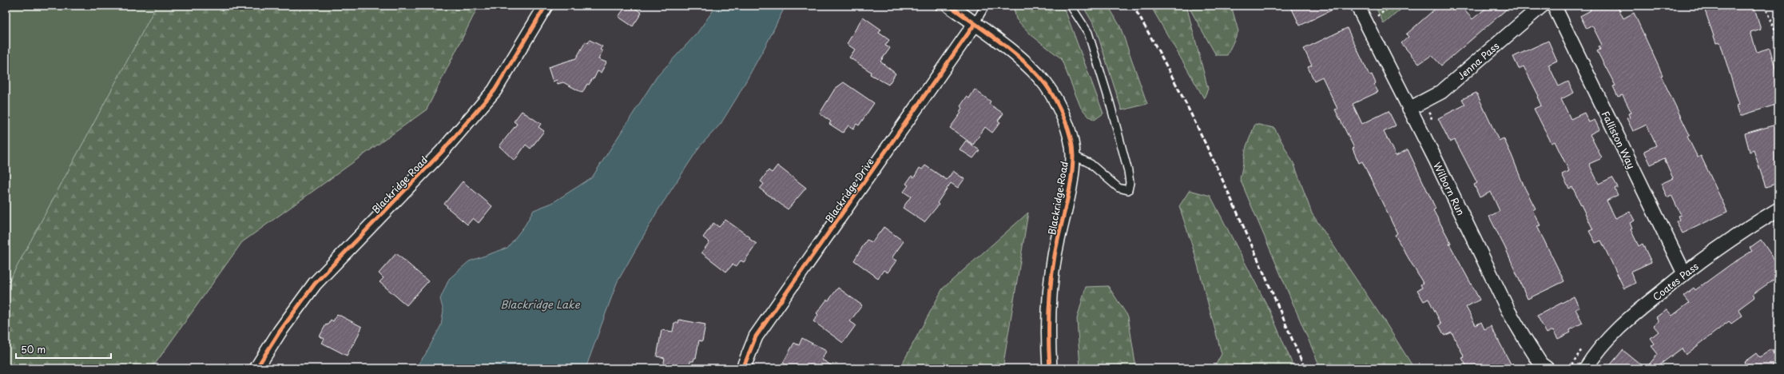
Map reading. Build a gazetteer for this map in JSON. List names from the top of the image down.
{
  "streets": {
    "street": [
      "Jenna Pass",
      "Falliston Way",
      "Blackridge Road",
      "Wilborn Run",
      "Blackridge Drive",
      "Coates Pass"
    ]
  },
  "crossings": [
    ["Jenna Pass", "Wilborn Run"],
    ["Falliston Way", "Coates Pass"],
    ["Blackridge Road", "Blackridge Drive"]
  ],
  "water": ["Blackridge Lake"],
  "scale_bar": "50 m"
}
